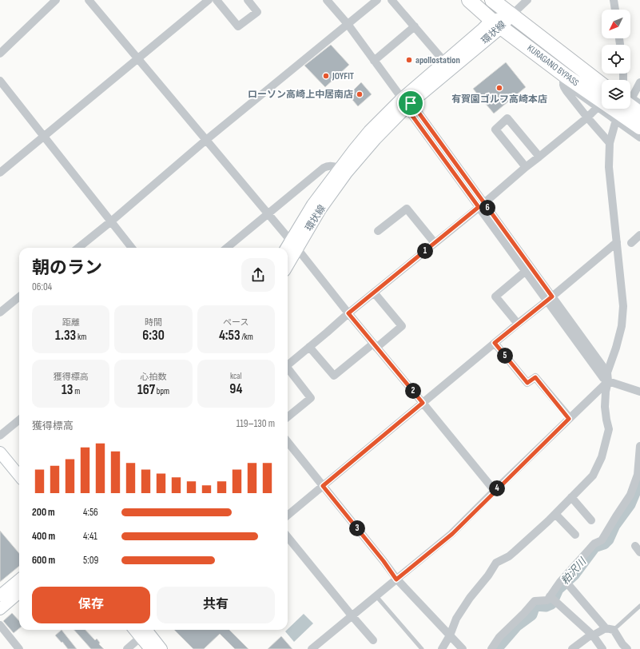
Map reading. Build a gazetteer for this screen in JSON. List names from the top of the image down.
{
  "streets": {
    "highway": ["KURAGANO BYPASS"],
    "street": ["環状線"]
  },
  "crossings": [
    ["環状線", "KURAGANO BYPASS"]
  ],
  "water": ["粕沢川"],
  "places": [
    "apollostation",
    "JOYFIT",
    "有賀園ゴルフ高崎本店",
    "ローソン高崎上中居南店"
  ],
  "north": "bottom left",
  "page": {
    "pins": [
      "6",
      "1",
      "5",
      "2",
      "4",
      "3"
    ],
    "heading": ["朝のラン", "06:04"],
    "stats": [
      ["距離", "1.33 km"],
      ["時間", "6:30"],
      ["ペース", "4:53 /km"],
      ["獲得標高", "13 m"],
      ["心拍数", "167 bpm"],
      ["kcal", "94"]
    ],
    "chart": ["獲得標高", "119–130 m"],
    "list": [
      {
        "name": "200 m",
        "note": "4:56"
      },
      {
        "name": "400 m",
        "note": "4:41"
      },
      {
        "name": "600 m",
        "note": "5:09"
      }
    ],
    "buttons": ["保存", "共有"]
  }
}
